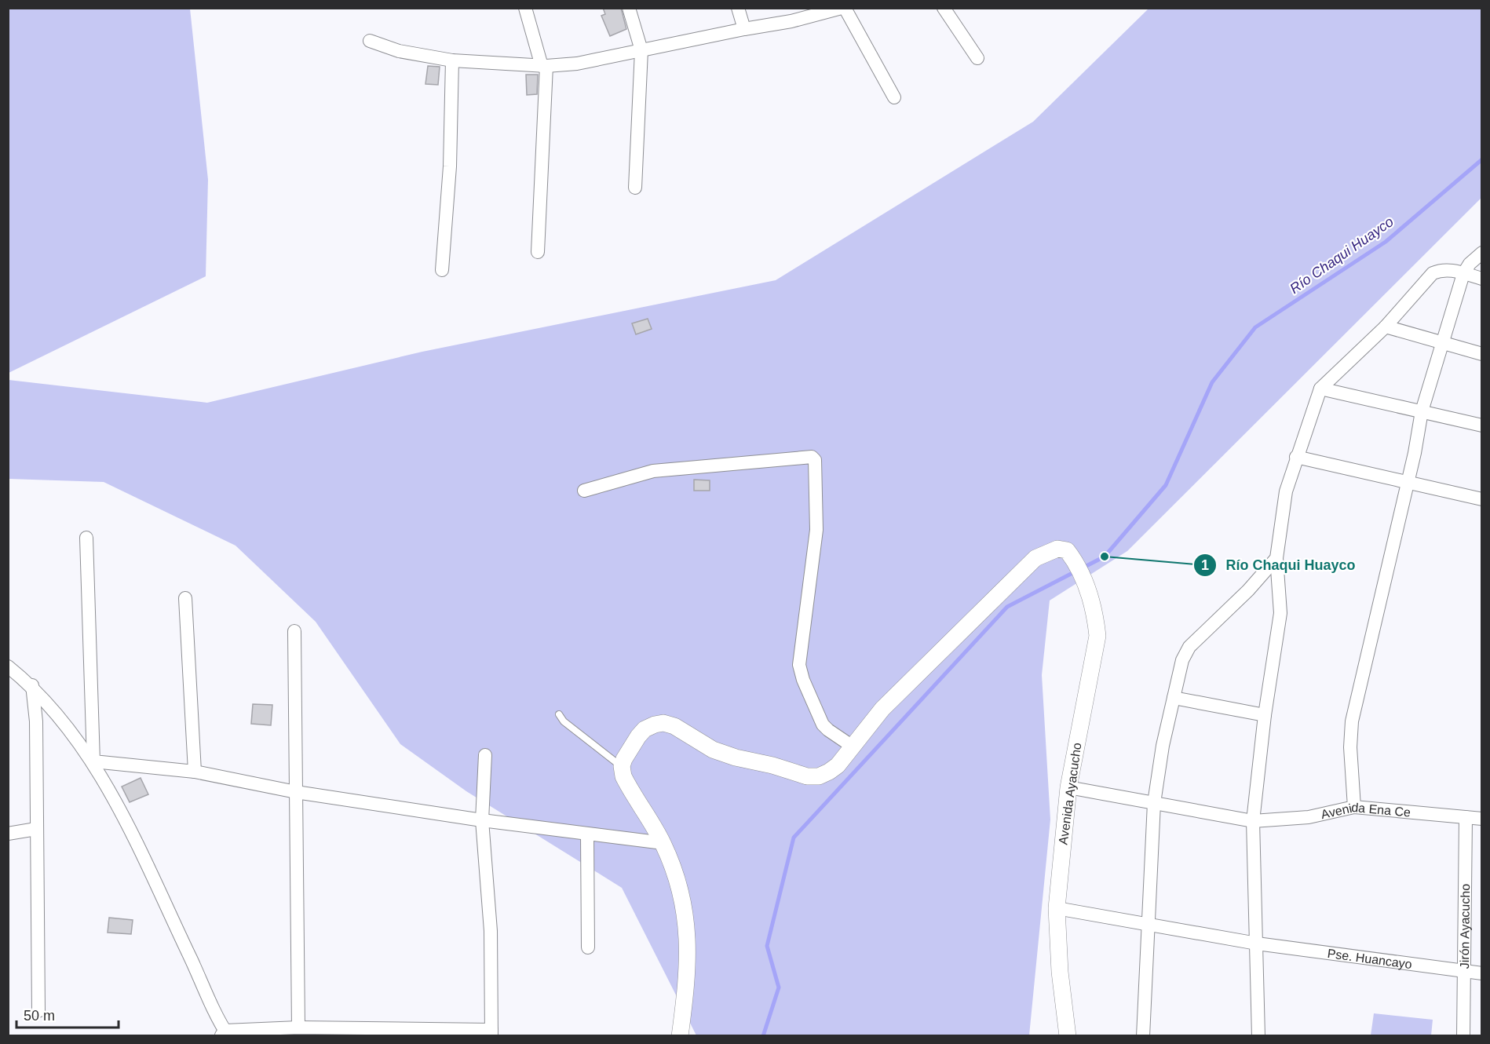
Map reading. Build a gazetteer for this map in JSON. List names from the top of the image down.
{
  "streets": {
    "street": [
      "Avenida Ayacucho",
      "Avenida Ena Ce",
      "Jirón Ayacucho",
      "Pse. Huancayo"
    ]
  },
  "crossings": [
    ["Avenida Ayacucho", "Avenida Ena Ce"],
    ["Avenida Ayacucho", "Pse. Huancayo"],
    ["Avenida Ena Ce", "Jirón Ayacucho"],
    ["Jirón Ayacucho", "Pse. Huancayo"]
  ],
  "water": ["Río Chaqui Huayco"],
  "places": ["Río Chaqui Huayco"],
  "scale_bar": "50 m"
}
